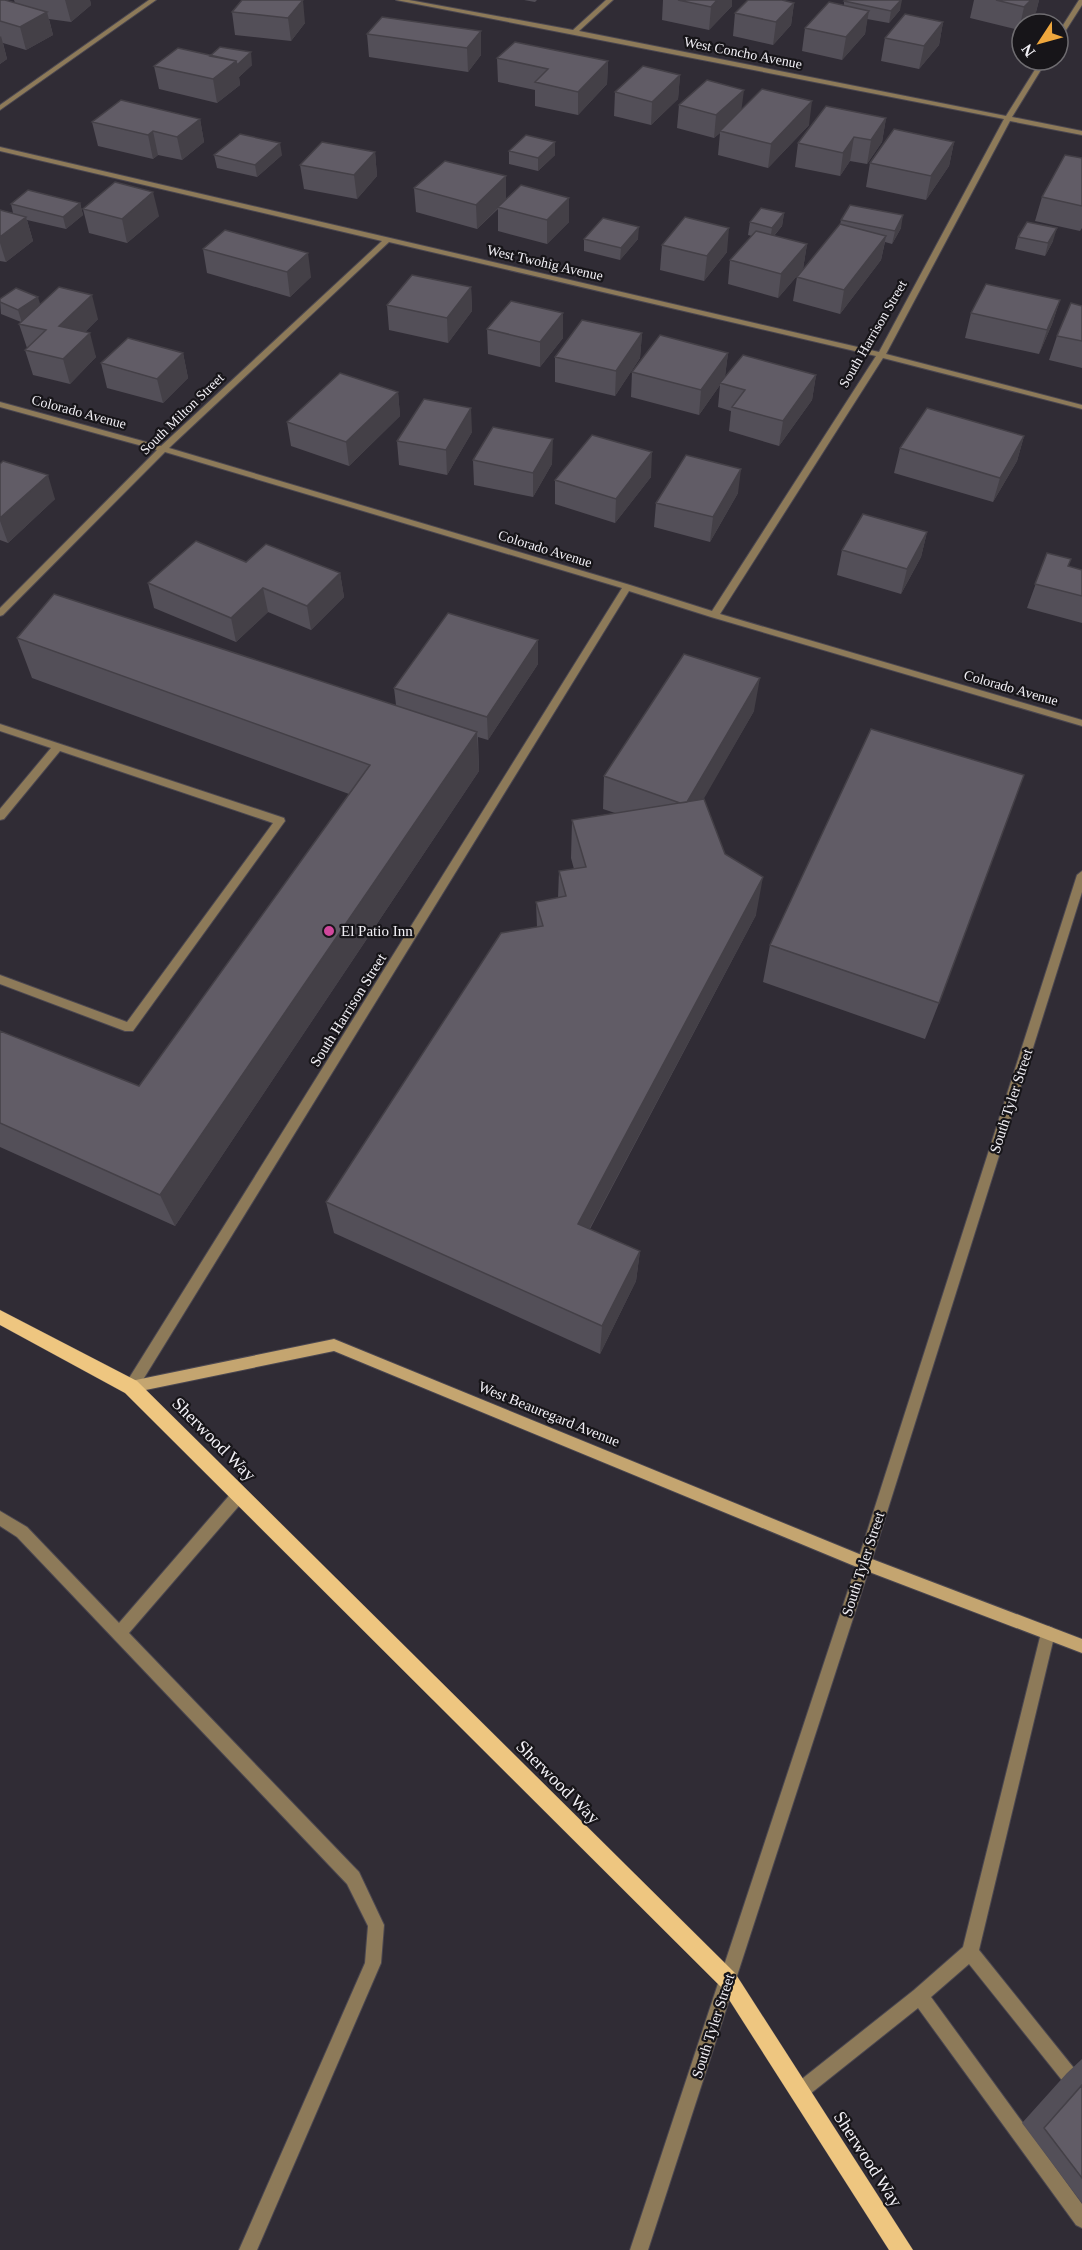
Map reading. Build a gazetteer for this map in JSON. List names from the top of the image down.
{
  "streets": {
    "main road": ["Sherwood Way"],
    "street": [
      "West Concho Avenue",
      "West Twohig Avenue",
      "South Harrison Street",
      "Colorado Avenue",
      "South Milton Street",
      "South Tyler Street",
      "West Beauregard Avenue"
    ]
  },
  "crossings": [
    ["West Concho Avenue", "South Harrison Street"],
    ["West Twohig Avenue", "South Harrison Street"],
    ["West Twohig Avenue", "South Milton Street"],
    ["South Harrison Street", "Colorado Avenue"],
    ["South Harrison Street", "West Beauregard Avenue"],
    ["South Harrison Street", "Sherwood Way"],
    ["Colorado Avenue", "South Milton Street"],
    ["South Tyler Street", "West Beauregard Avenue"],
    ["South Tyler Street", "Sherwood Way"],
    ["West Beauregard Avenue", "Sherwood Way"]
  ],
  "places": ["El Patio Inn"],
  "north": "bottom left"
}
